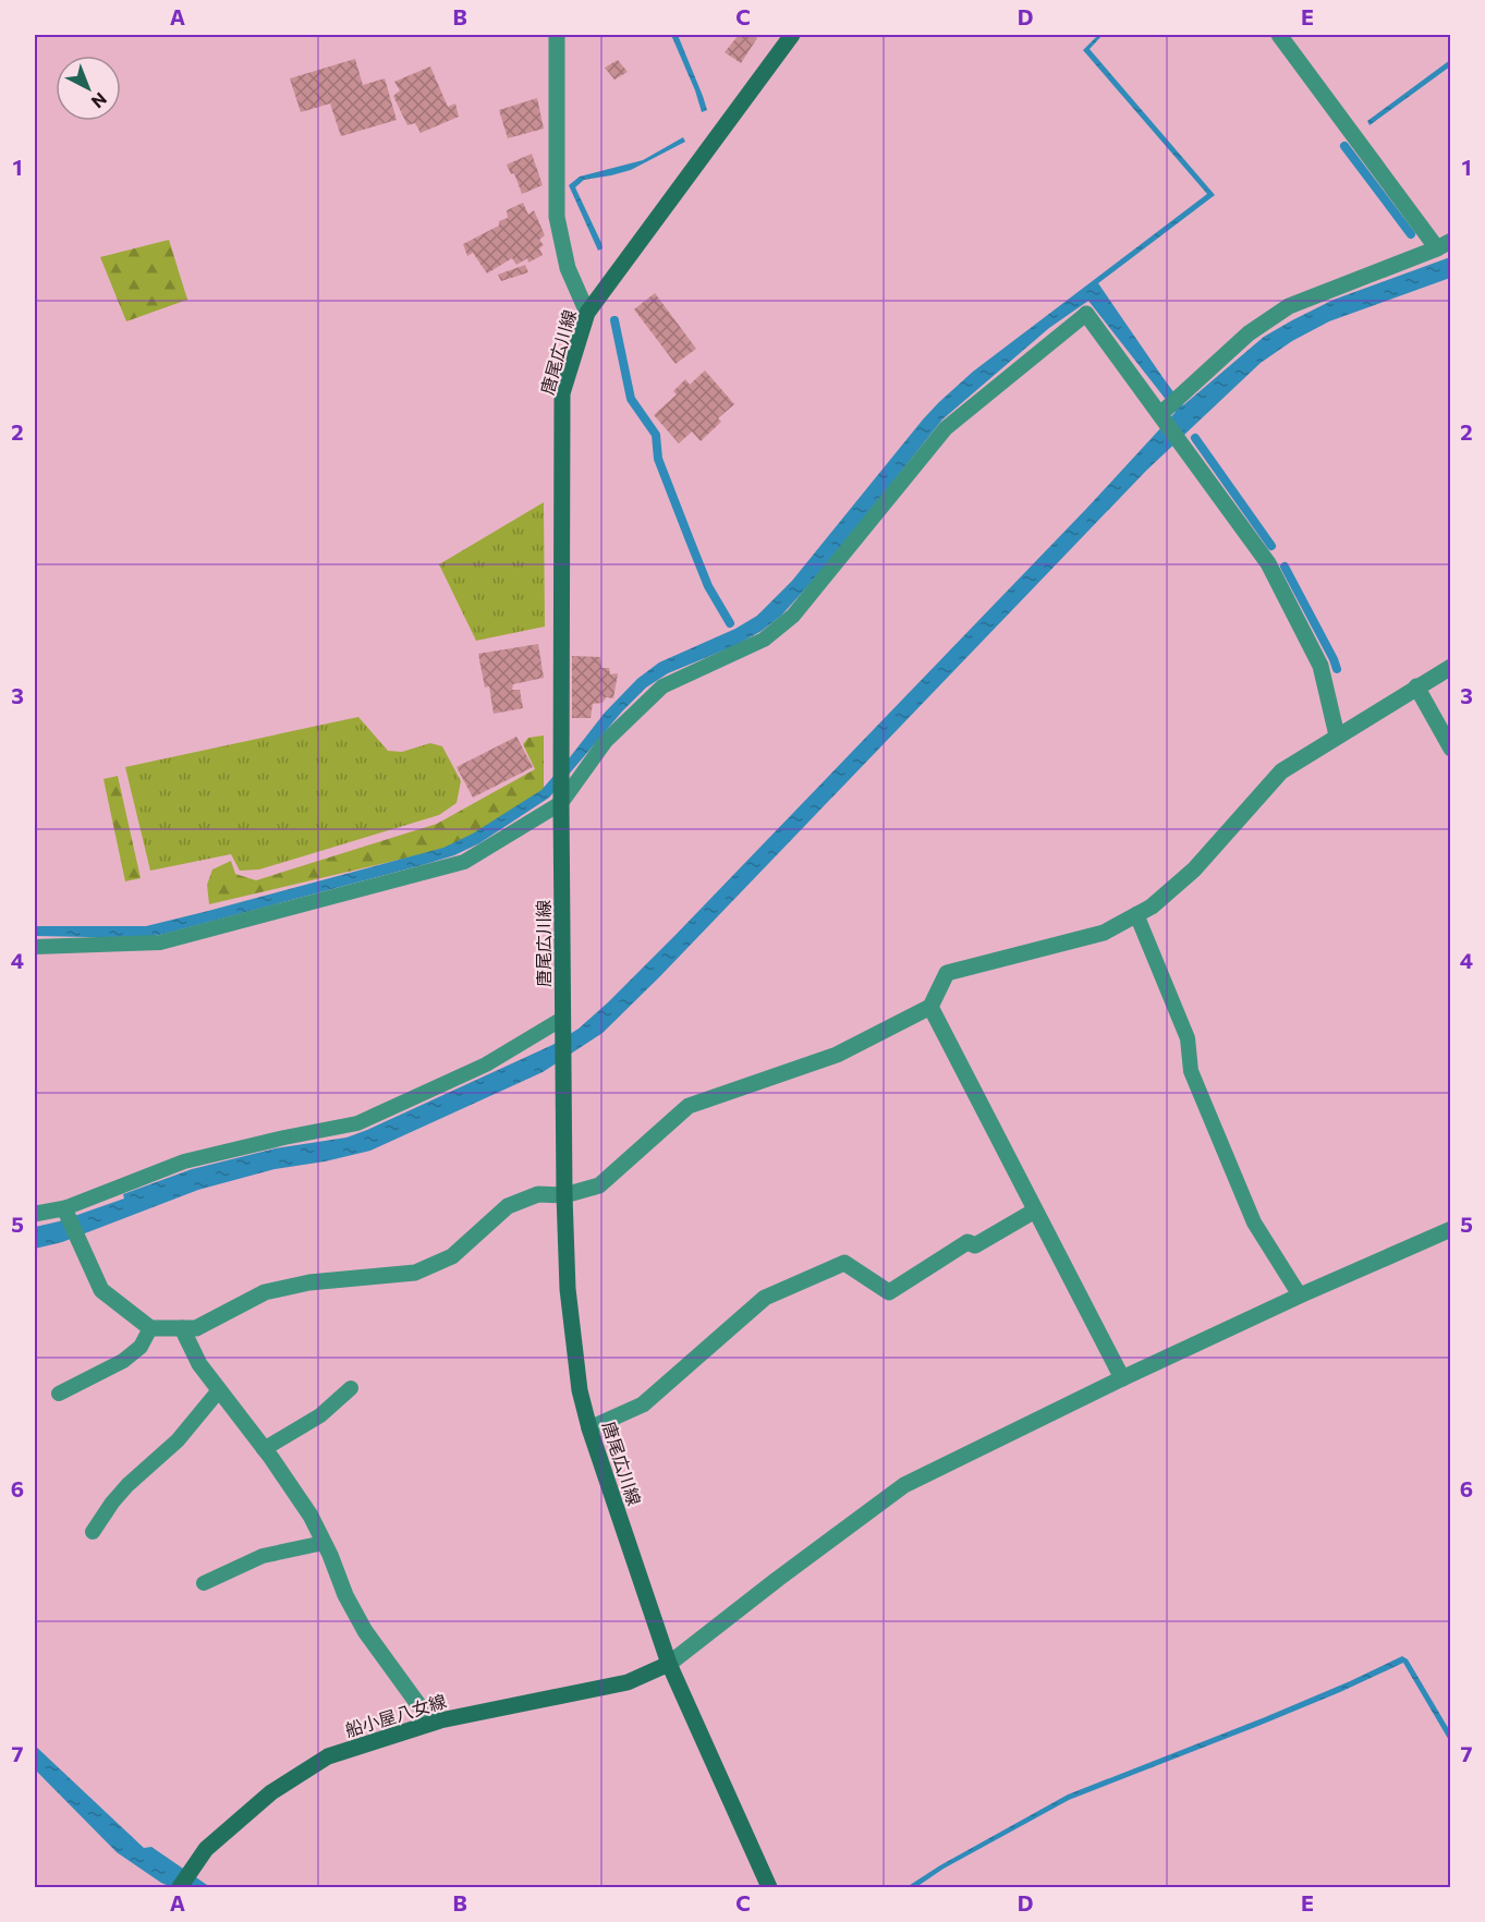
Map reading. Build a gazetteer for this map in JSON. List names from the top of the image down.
{
  "streets": {
    "main road": ["唐尾広川線", "船小屋八女線"]
  },
  "crossings": [
    ["唐尾広川線", "船小屋八女線"]
  ],
  "north": "bottom right",
  "grid": {
    "columns": [
      "A",
      "B",
      "C",
      "D",
      "E"
    ],
    "rows": [
      "1",
      "2",
      "3",
      "4",
      "5",
      "6",
      "7"
    ]
  }
}
